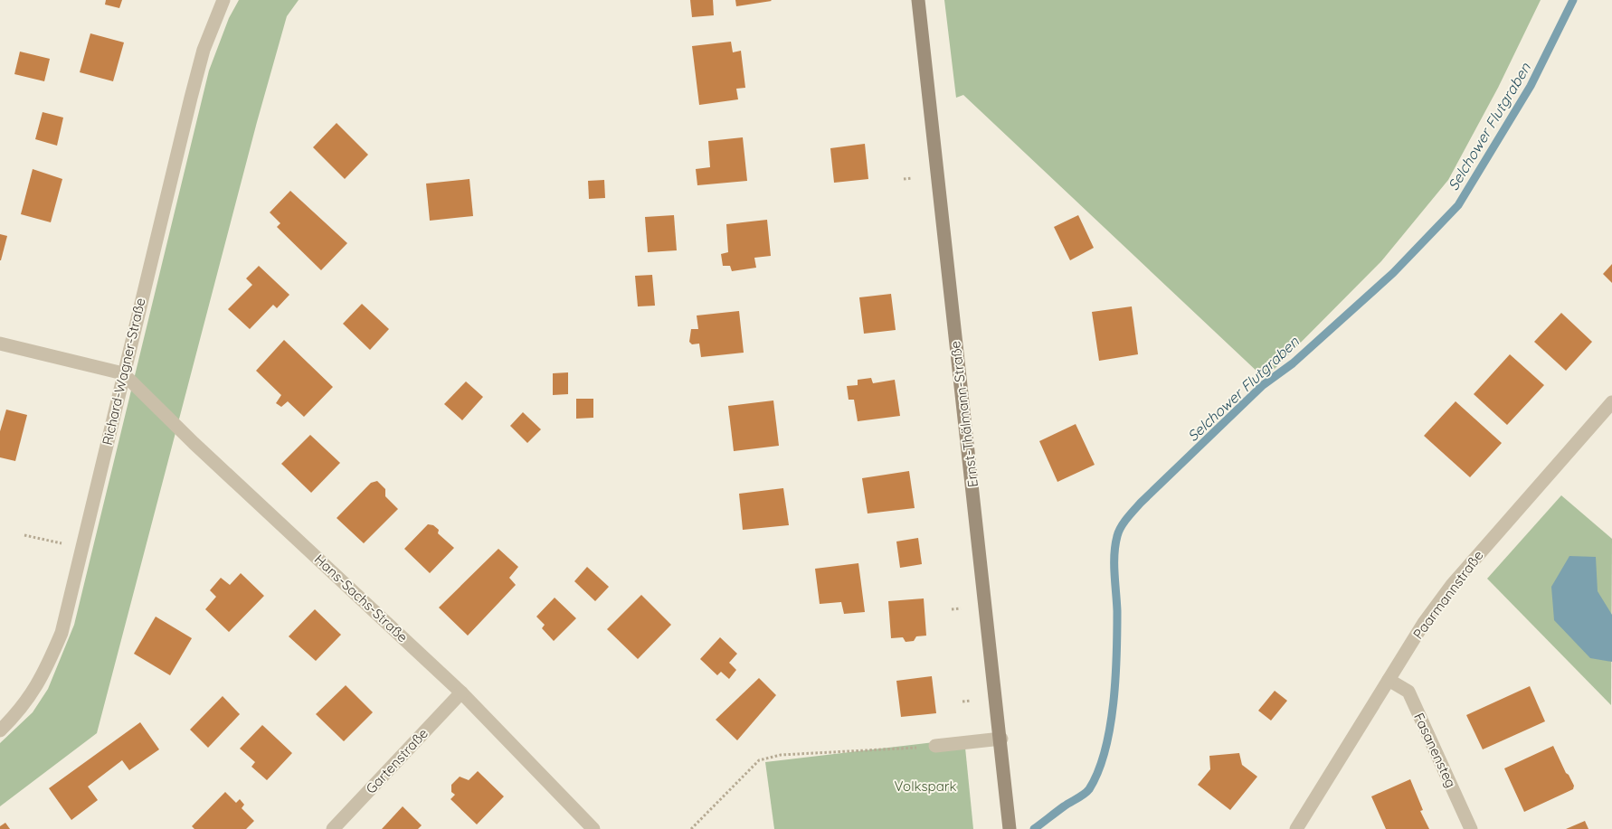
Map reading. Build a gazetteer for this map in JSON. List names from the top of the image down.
{
  "streets": {
    "street": [
      "Richard-Wagner-Straße",
      "Ernst-Thälmann-Straße",
      "Paarmannstraße",
      "Hans-Sachs-Straße",
      "Fasanensteg",
      "Gartenstraße"
    ]
  },
  "crossings": [
    ["Richard-Wagner-Straße", "Hans-Sachs-Straße"],
    ["Paarmannstraße", "Fasanensteg"],
    ["Hans-Sachs-Straße", "Gartenstraße"]
  ],
  "water": ["Selchower Flutgraben"],
  "parks": ["Volkspark"]
}
